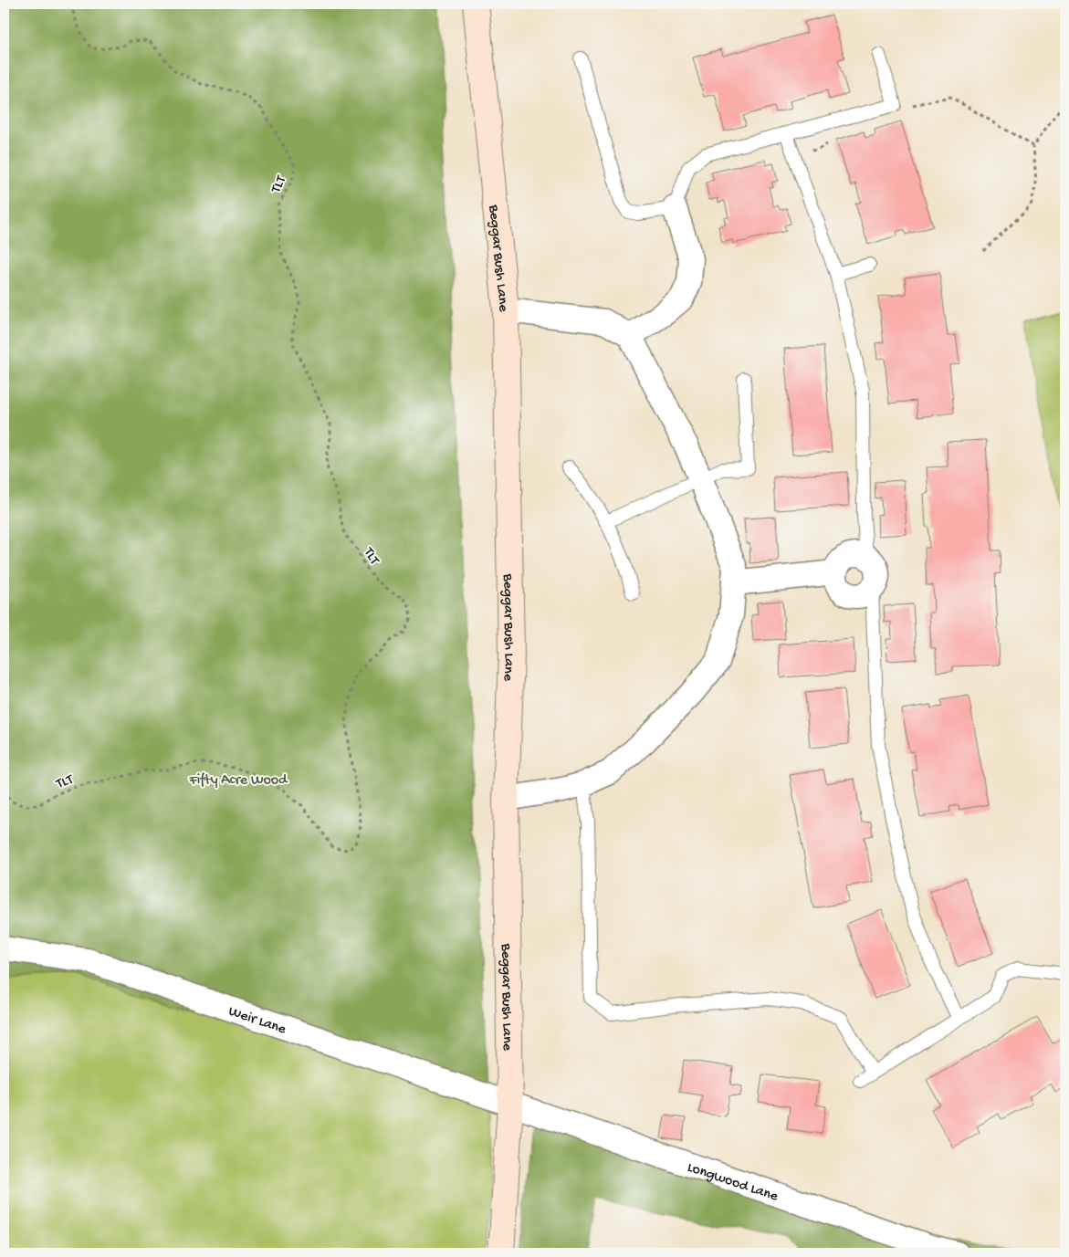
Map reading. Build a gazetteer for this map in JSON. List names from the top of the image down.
{
  "streets": {
    "main road": ["Beggar Bush Lane"],
    "street": ["Weir Lane", "Longwood Lane"],
    "path": ["TLT"]
  },
  "crossings": [
    ["Beggar Bush Lane", "Weir Lane"],
    ["Beggar Bush Lane", "Longwood Lane"],
    ["Weir Lane", "Longwood Lane"]
  ],
  "parks": ["Fifty Acre Wood"]
}
